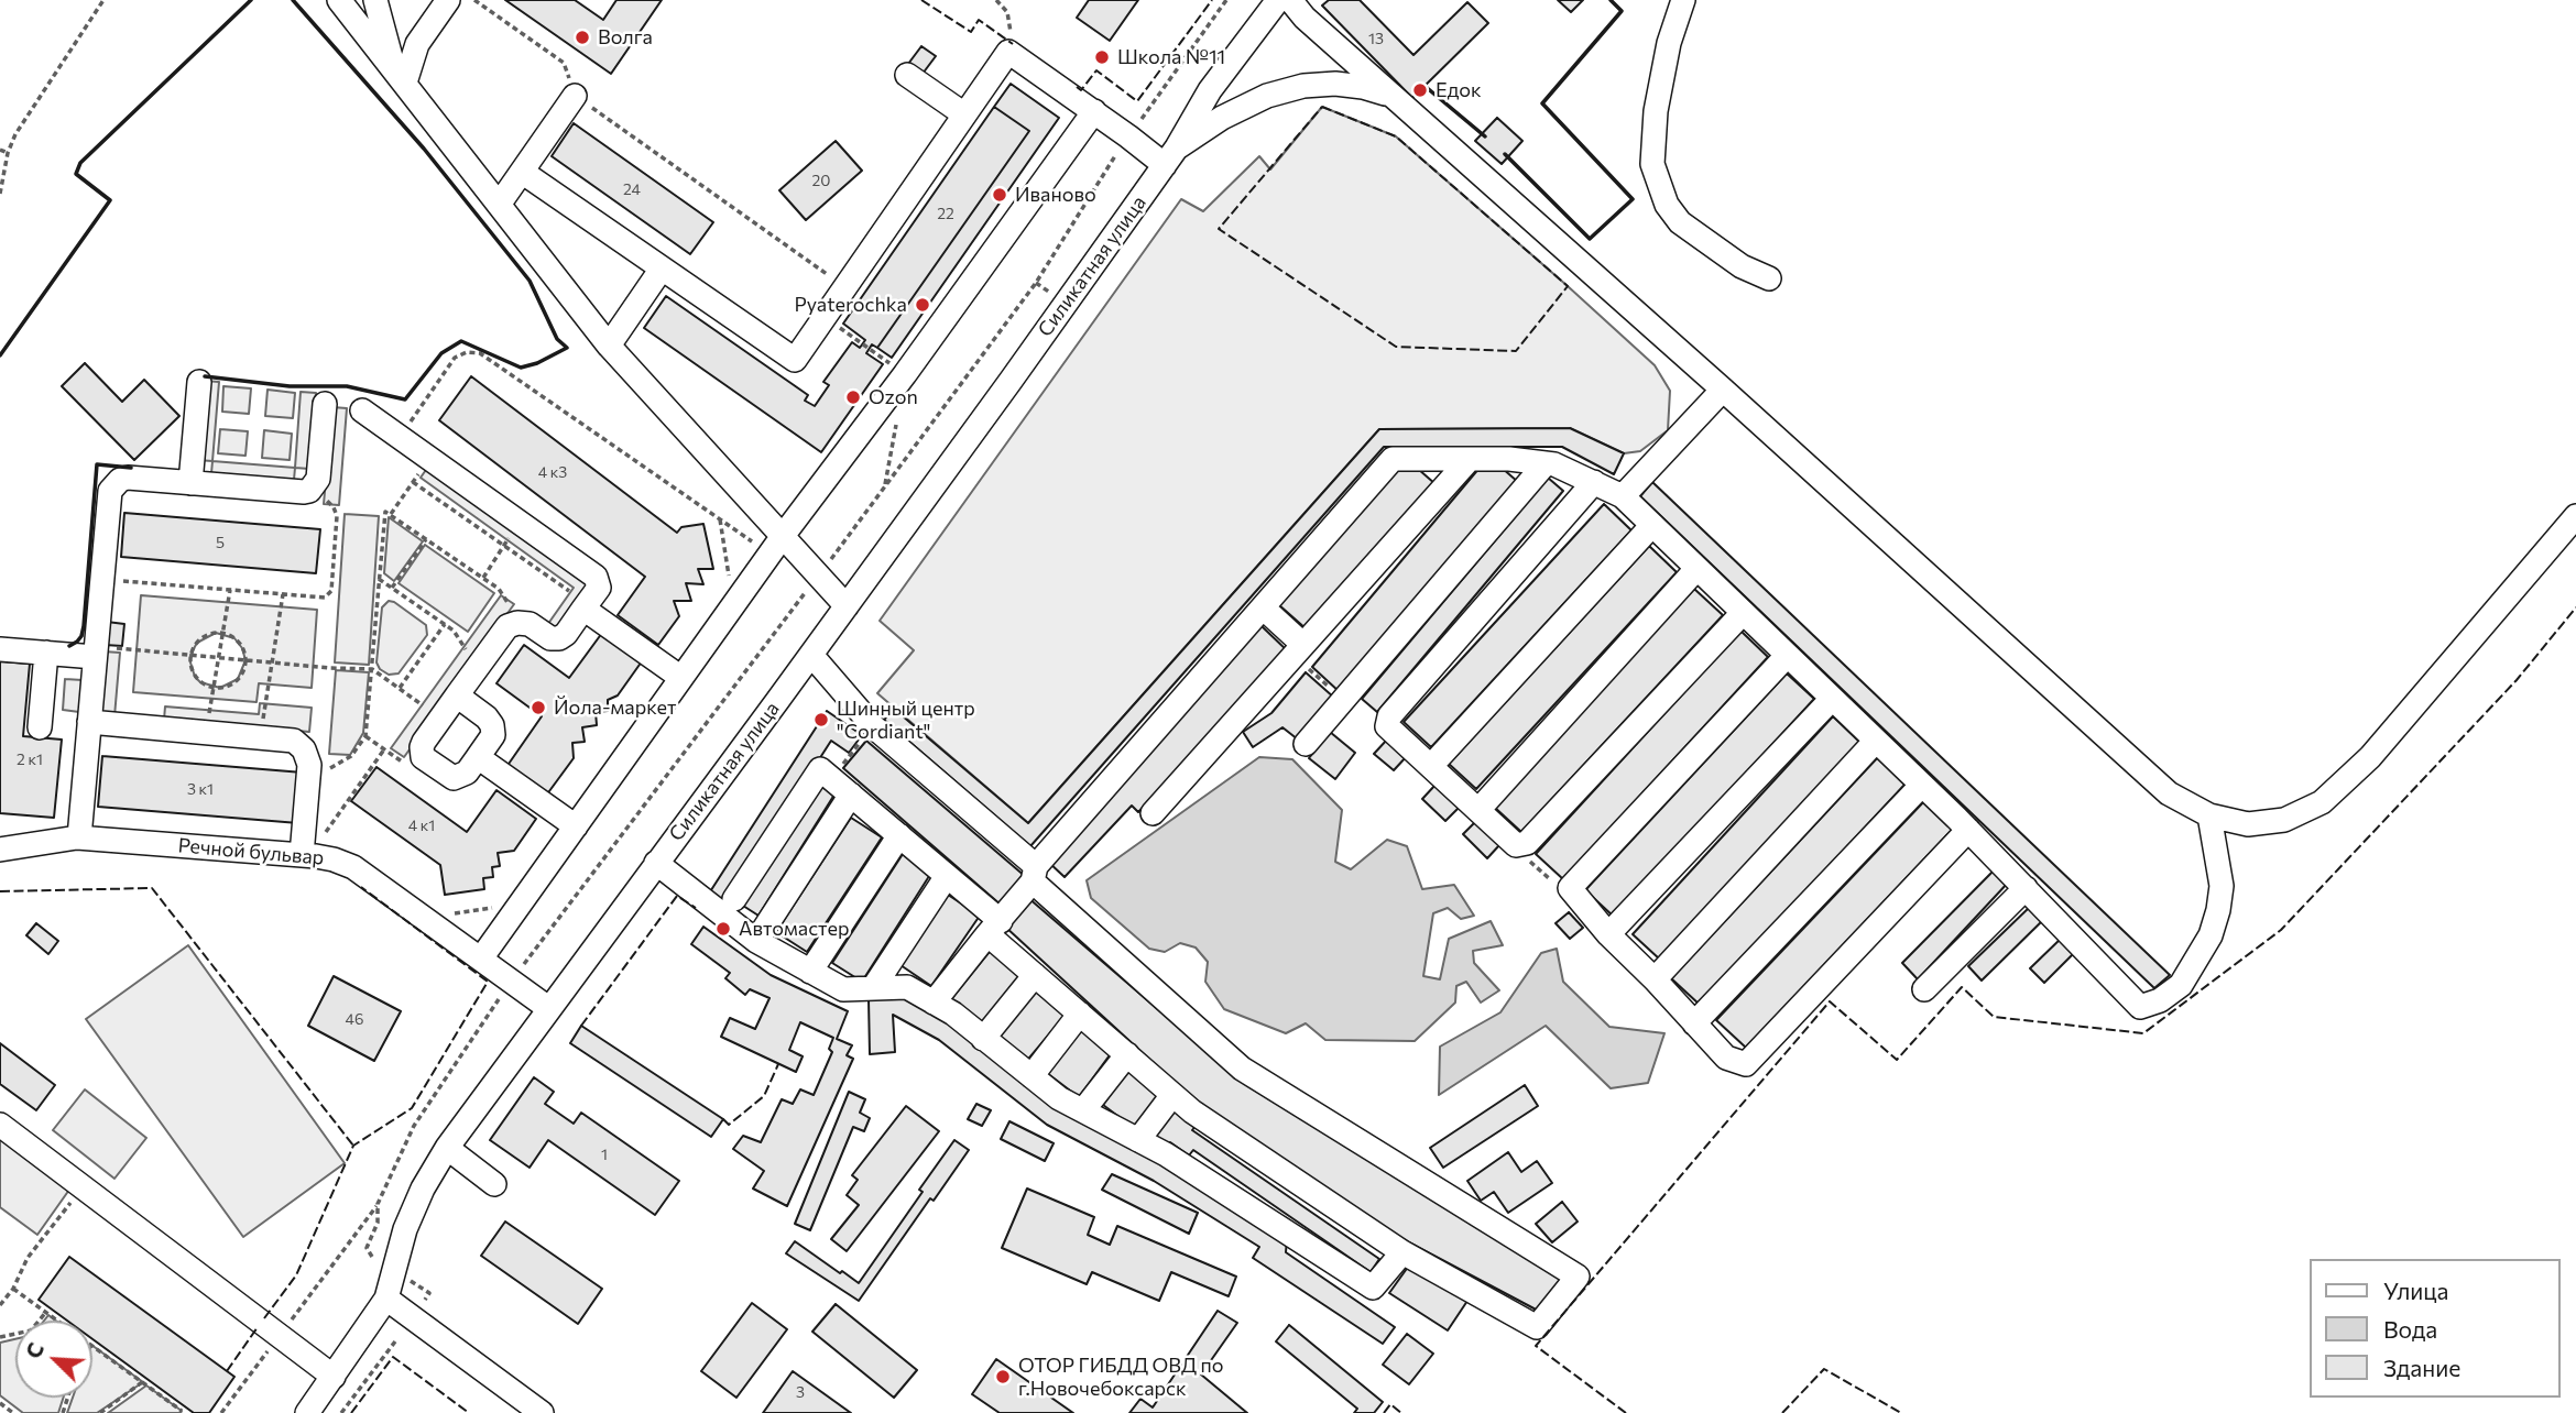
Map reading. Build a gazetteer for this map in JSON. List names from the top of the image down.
{
  "streets": {
    "street": ["Силикатная улица", "Речной бульвар"]
  },
  "crossings": [
    ["Силикатная улица", "Речной бульвар"]
  ],
  "places": [
    "Волга",
    "Школа №11",
    "Едок",
    "Иваново",
    "Pyaterochka",
    "Ozon",
    "Йола-маркет",
    "Шинный центр \"Cordiant\"",
    "Автомастер",
    "ОТОР ГИБДД ОВД по г.Новочебоксарск"
  ],
  "house_numbers": [
    "13",
    "20",
    "24",
    "22",
    "4 к3",
    "5",
    "2 к1",
    "3 к1",
    "4 к1",
    "46",
    "1",
    "3"
  ],
  "legend": ["Улица", "Вода", "Здание"],
  "north": "top left"
}
